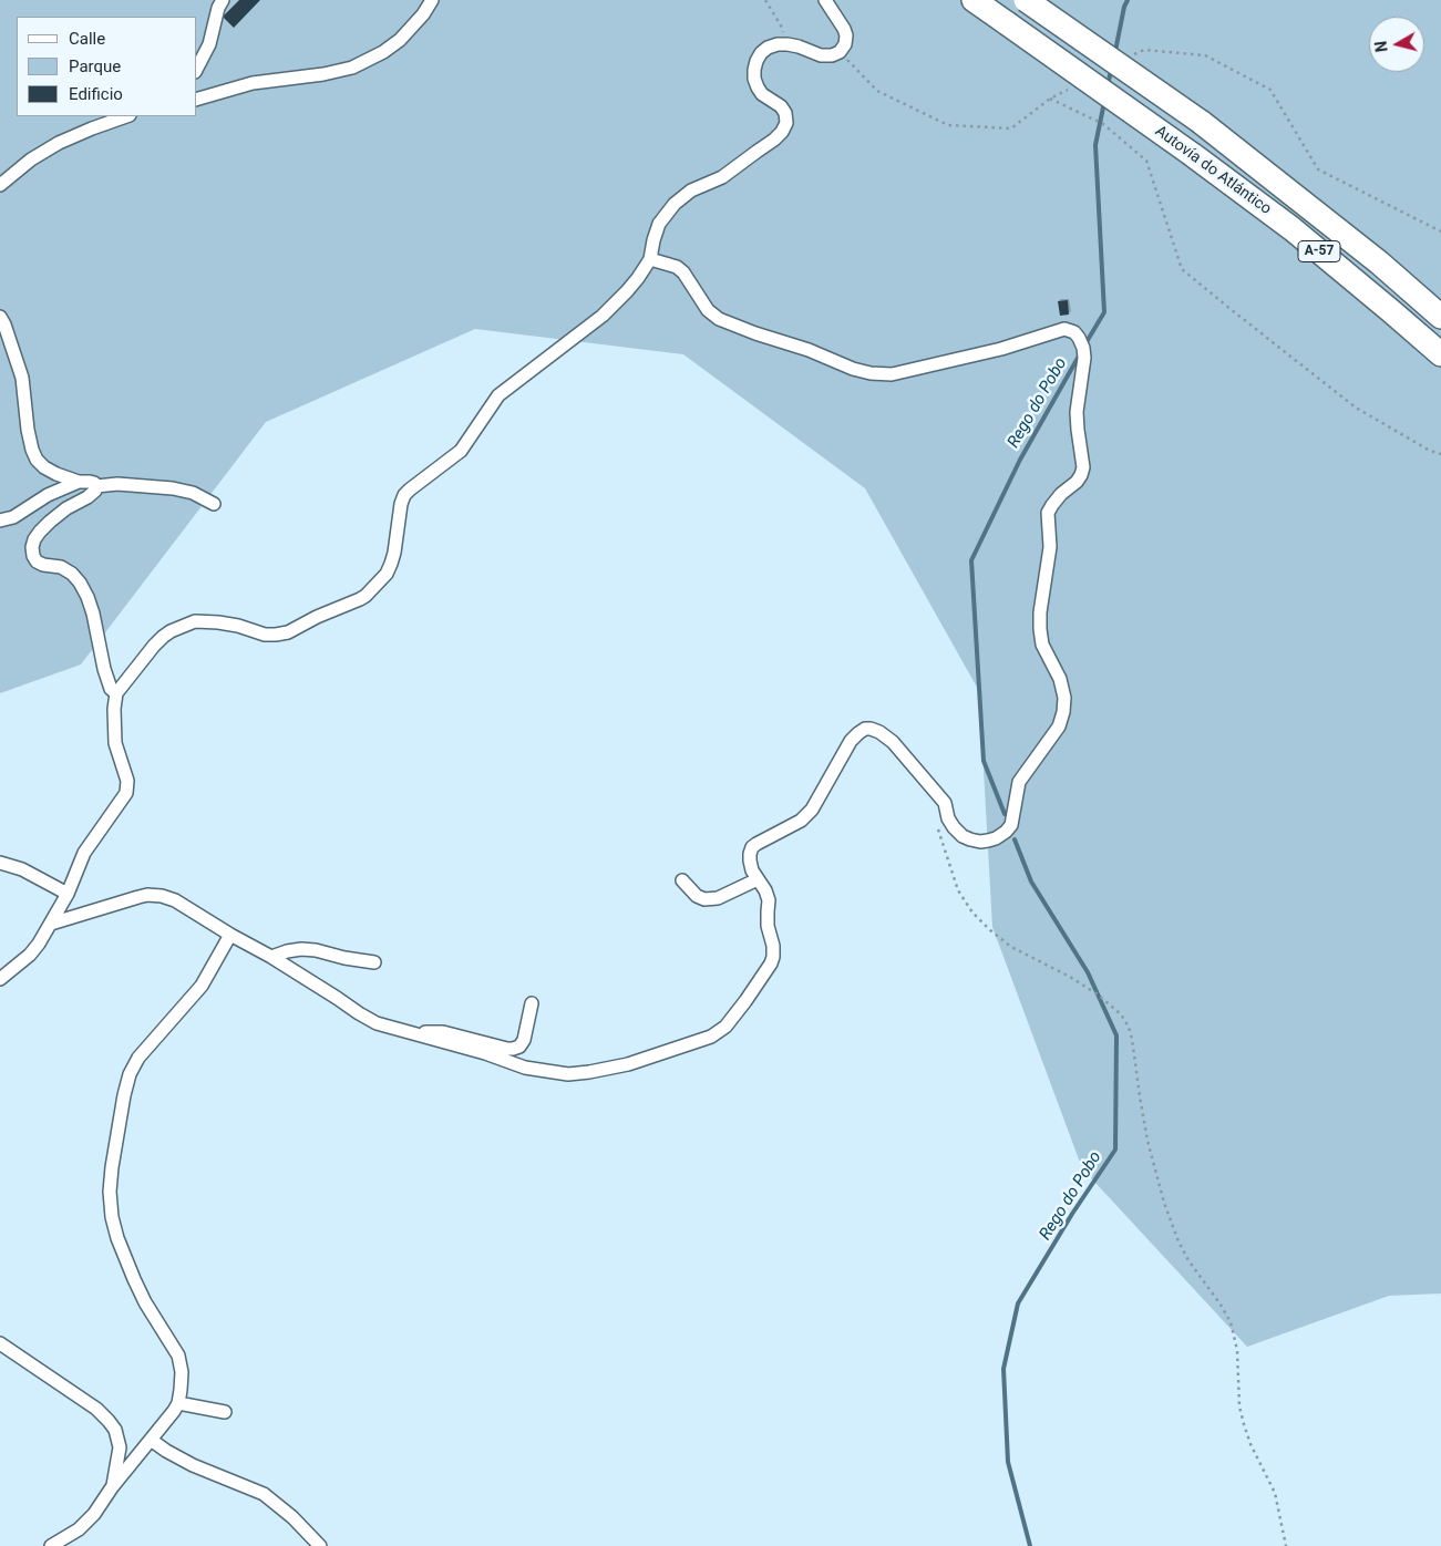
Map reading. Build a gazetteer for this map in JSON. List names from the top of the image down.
{
  "streets": {
    "highway": ["Autovía do Atlántico", "A-57"]
  },
  "water": ["Rego do Pobo"],
  "legend": ["Calle", "Parque", "Edificio"],
  "north": "left"
}
